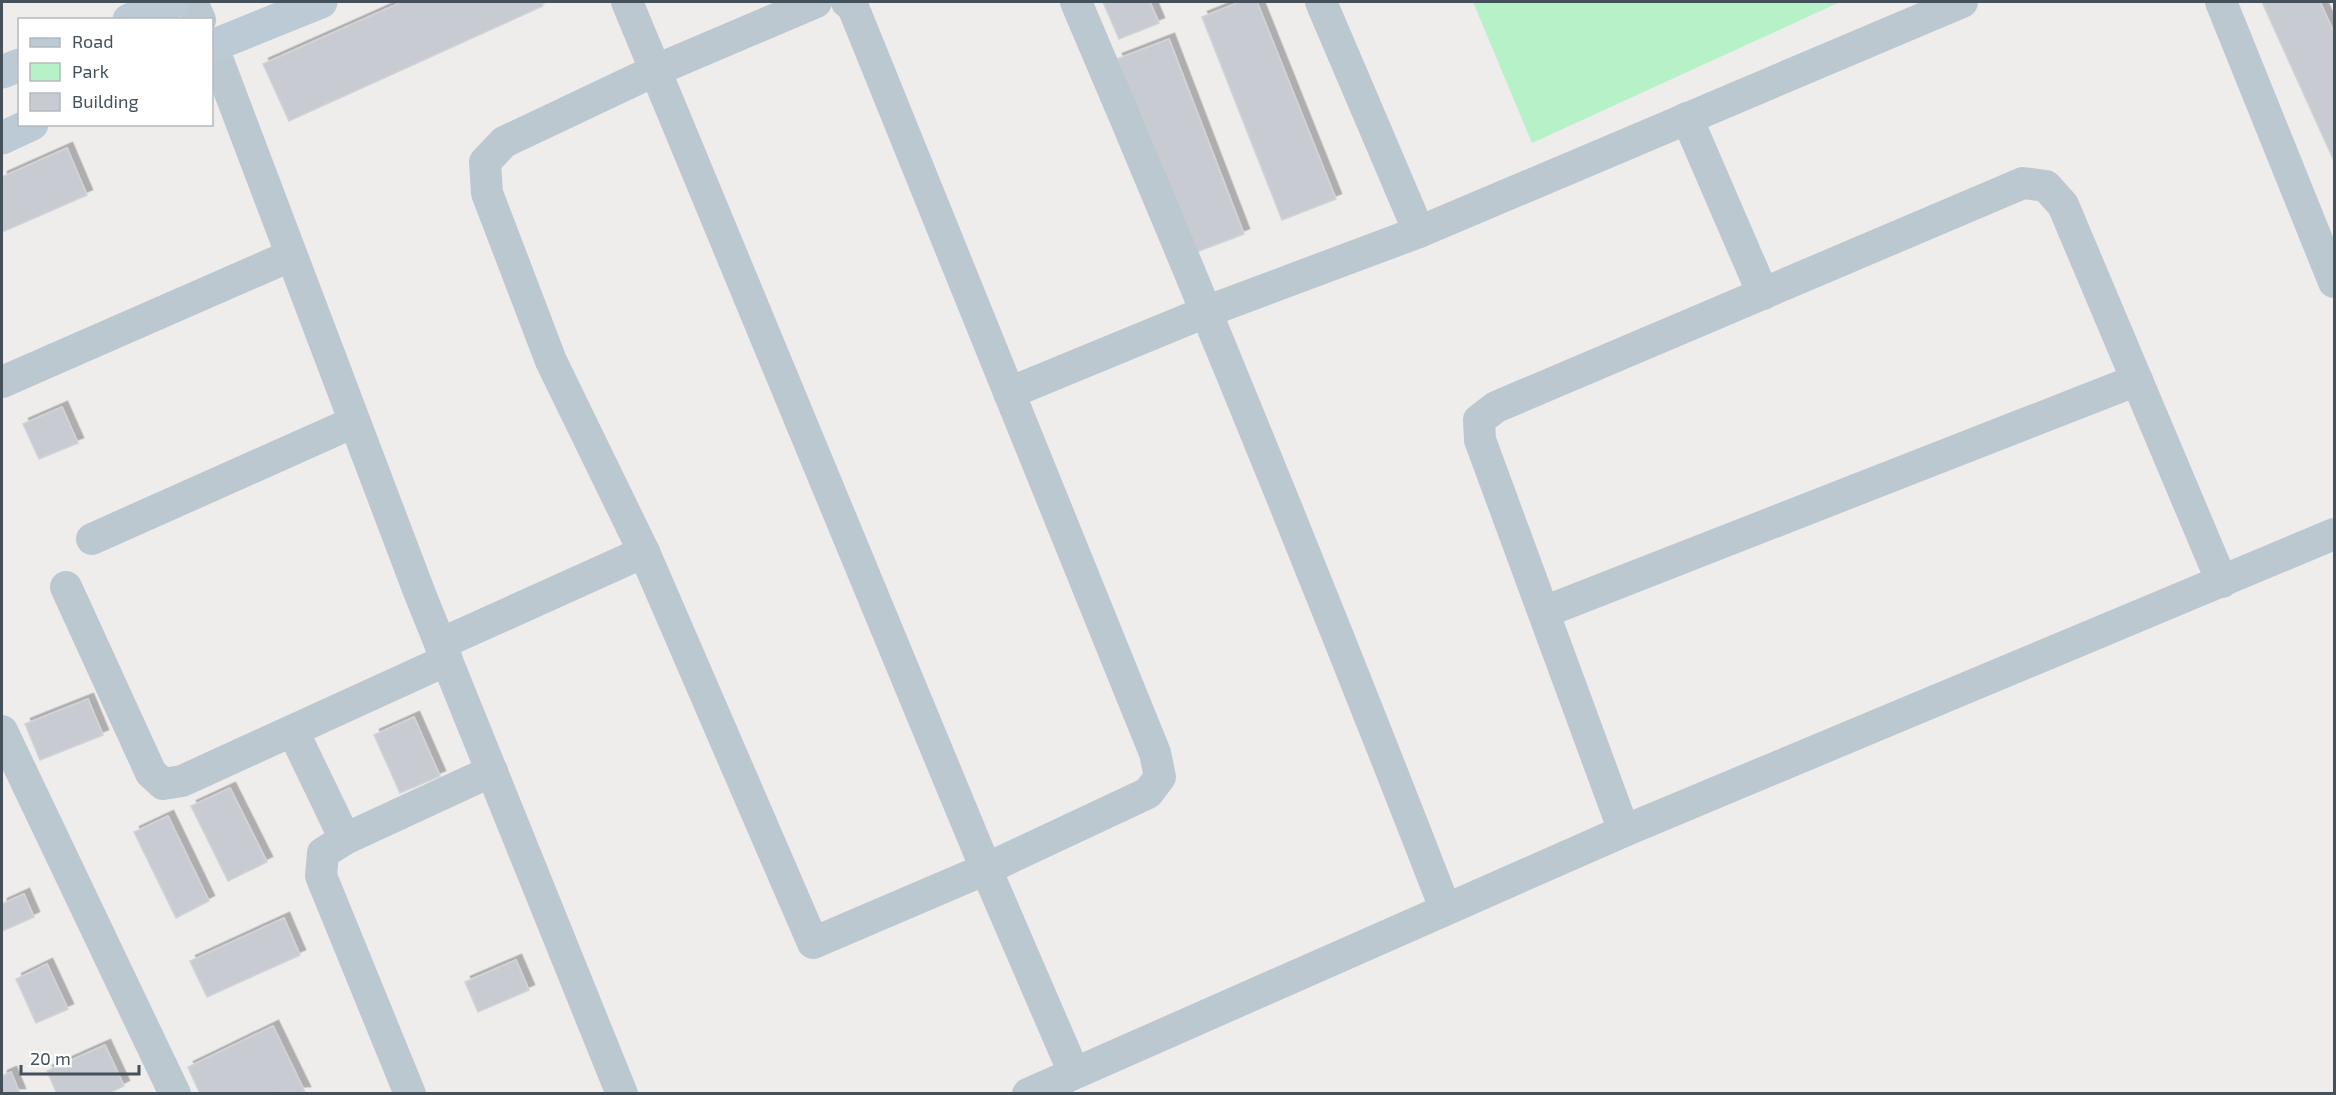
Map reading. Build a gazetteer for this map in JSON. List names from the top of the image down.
{
  "legend": ["Road", "Park", "Building"],
  "scale_bar": "20 m"
}
